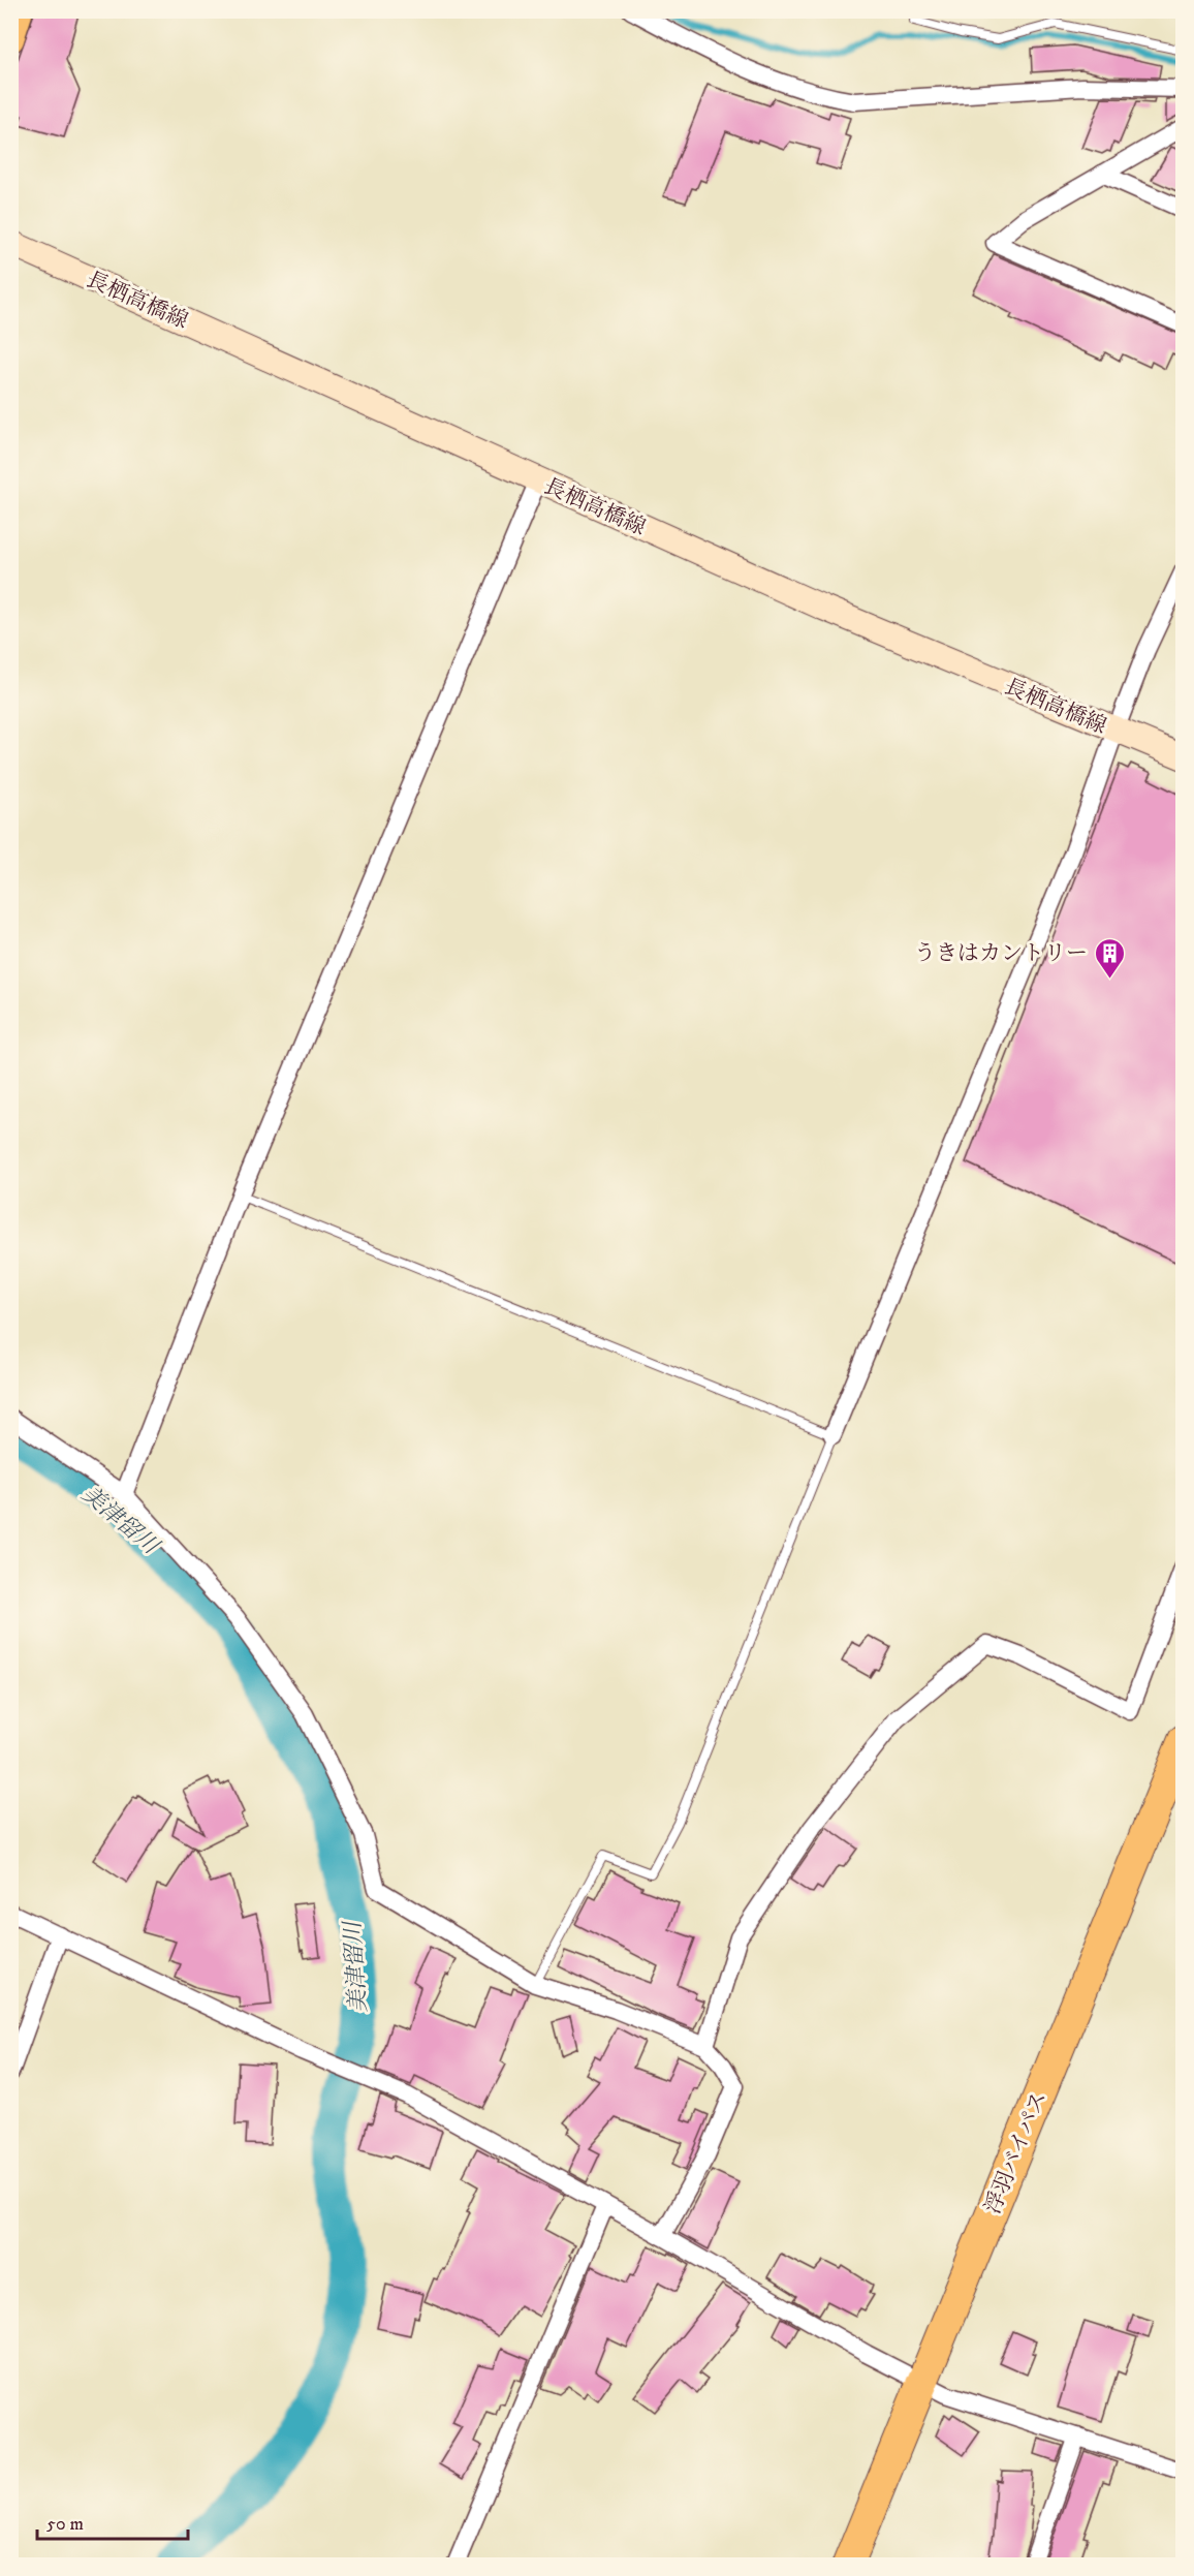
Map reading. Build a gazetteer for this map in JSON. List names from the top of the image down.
{
  "streets": {
    "highway": ["浮羽バイパス"],
    "main road": ["長栖高橋線"]
  },
  "water": ["美津留川"],
  "places": {
    "building": ["うきはカントリー"]
  },
  "scale_bar": "50 m"
}
